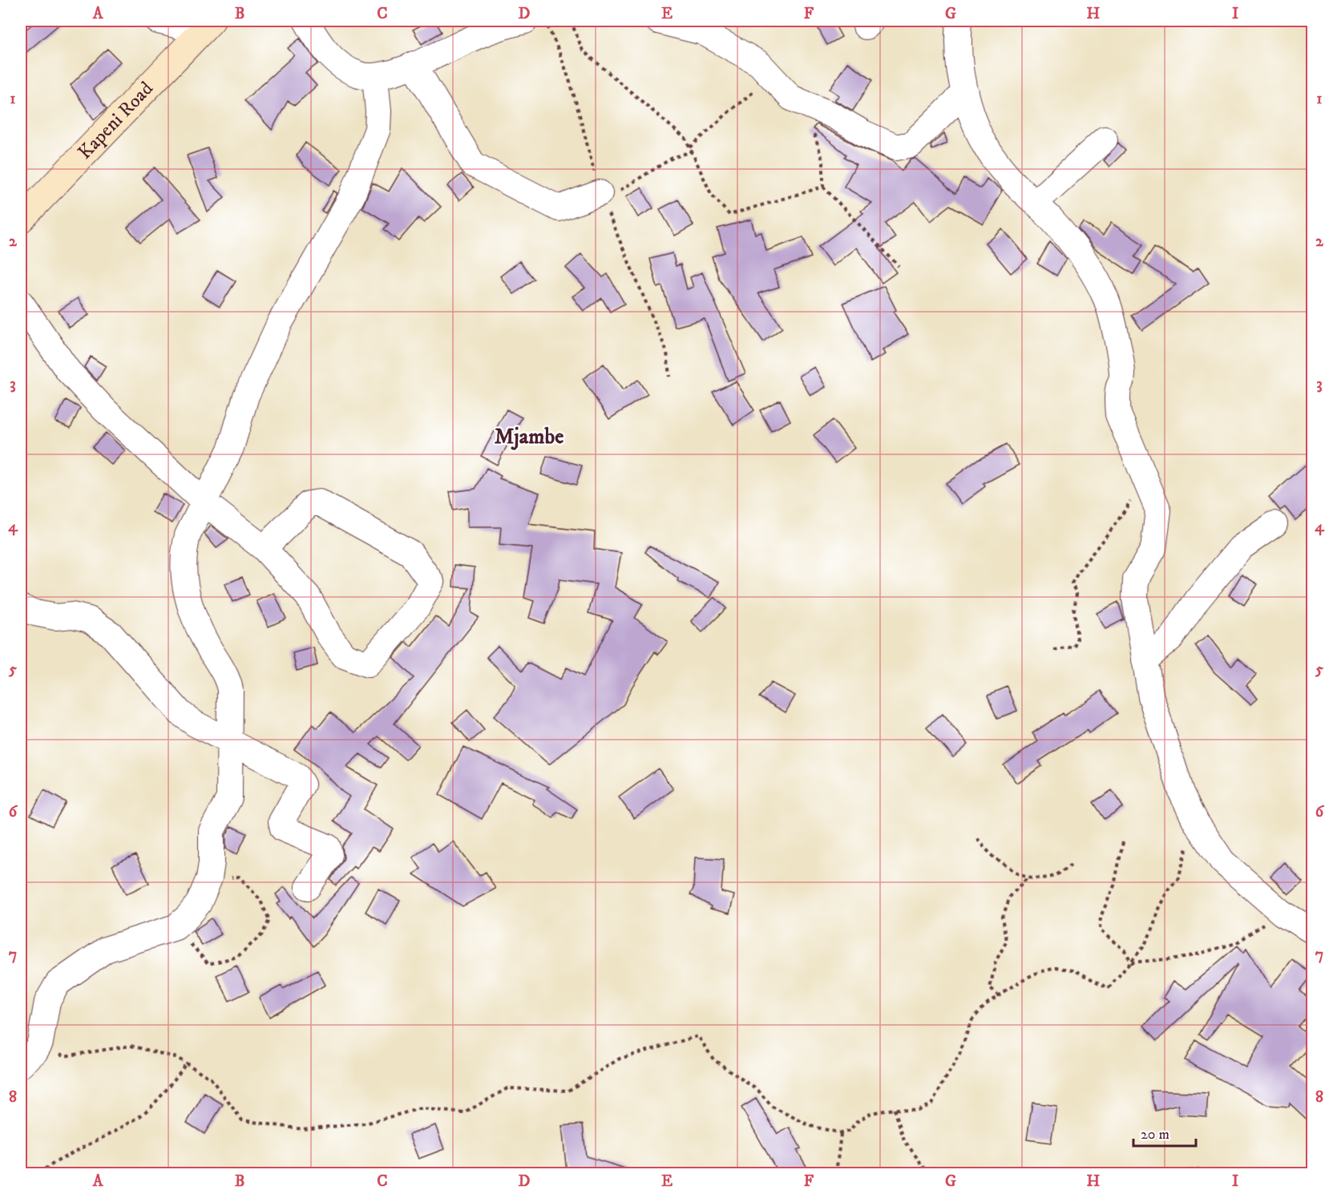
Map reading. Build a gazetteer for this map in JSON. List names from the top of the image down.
{
  "streets": {
    "main road": ["Kapeni Road"]
  },
  "districts": ["Mjambe"],
  "scale_bar": "20 m",
  "grid": {
    "columns": [
      "A",
      "B",
      "C",
      "D",
      "E",
      "F",
      "G",
      "H",
      "I"
    ],
    "rows": [
      "1",
      "2",
      "3",
      "4",
      "5",
      "6",
      "7",
      "8"
    ]
  }
}
